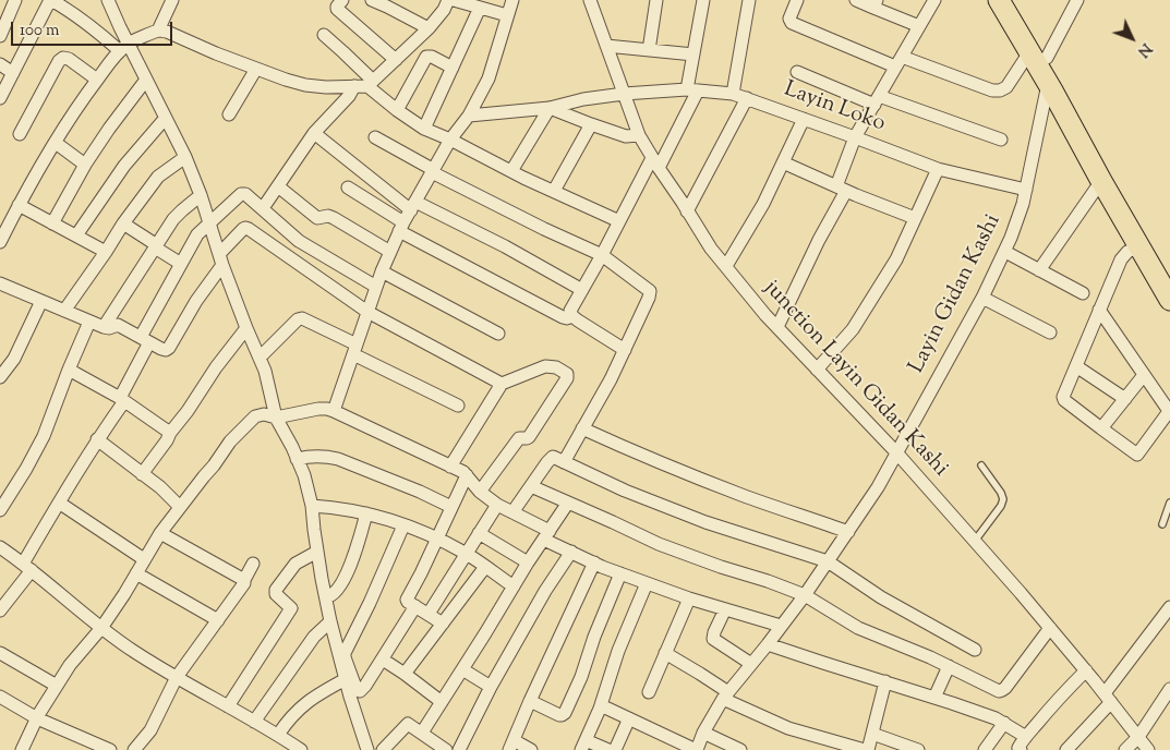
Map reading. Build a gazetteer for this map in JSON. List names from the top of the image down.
{
  "streets": {
    "street": ["Layin Loko", "Layin Gidan Kashi", "junction Layin Gidan Kashi"]
  },
  "crossings": [
    ["Layin Loko", "Layin Gidan Kashi"],
    ["Layin Loko", "junction Layin Gidan Kashi"],
    ["Layin Gidan Kashi", "junction Layin Gidan Kashi"]
  ],
  "scale_bar": "100 m",
  "north": "bottom right"
}
